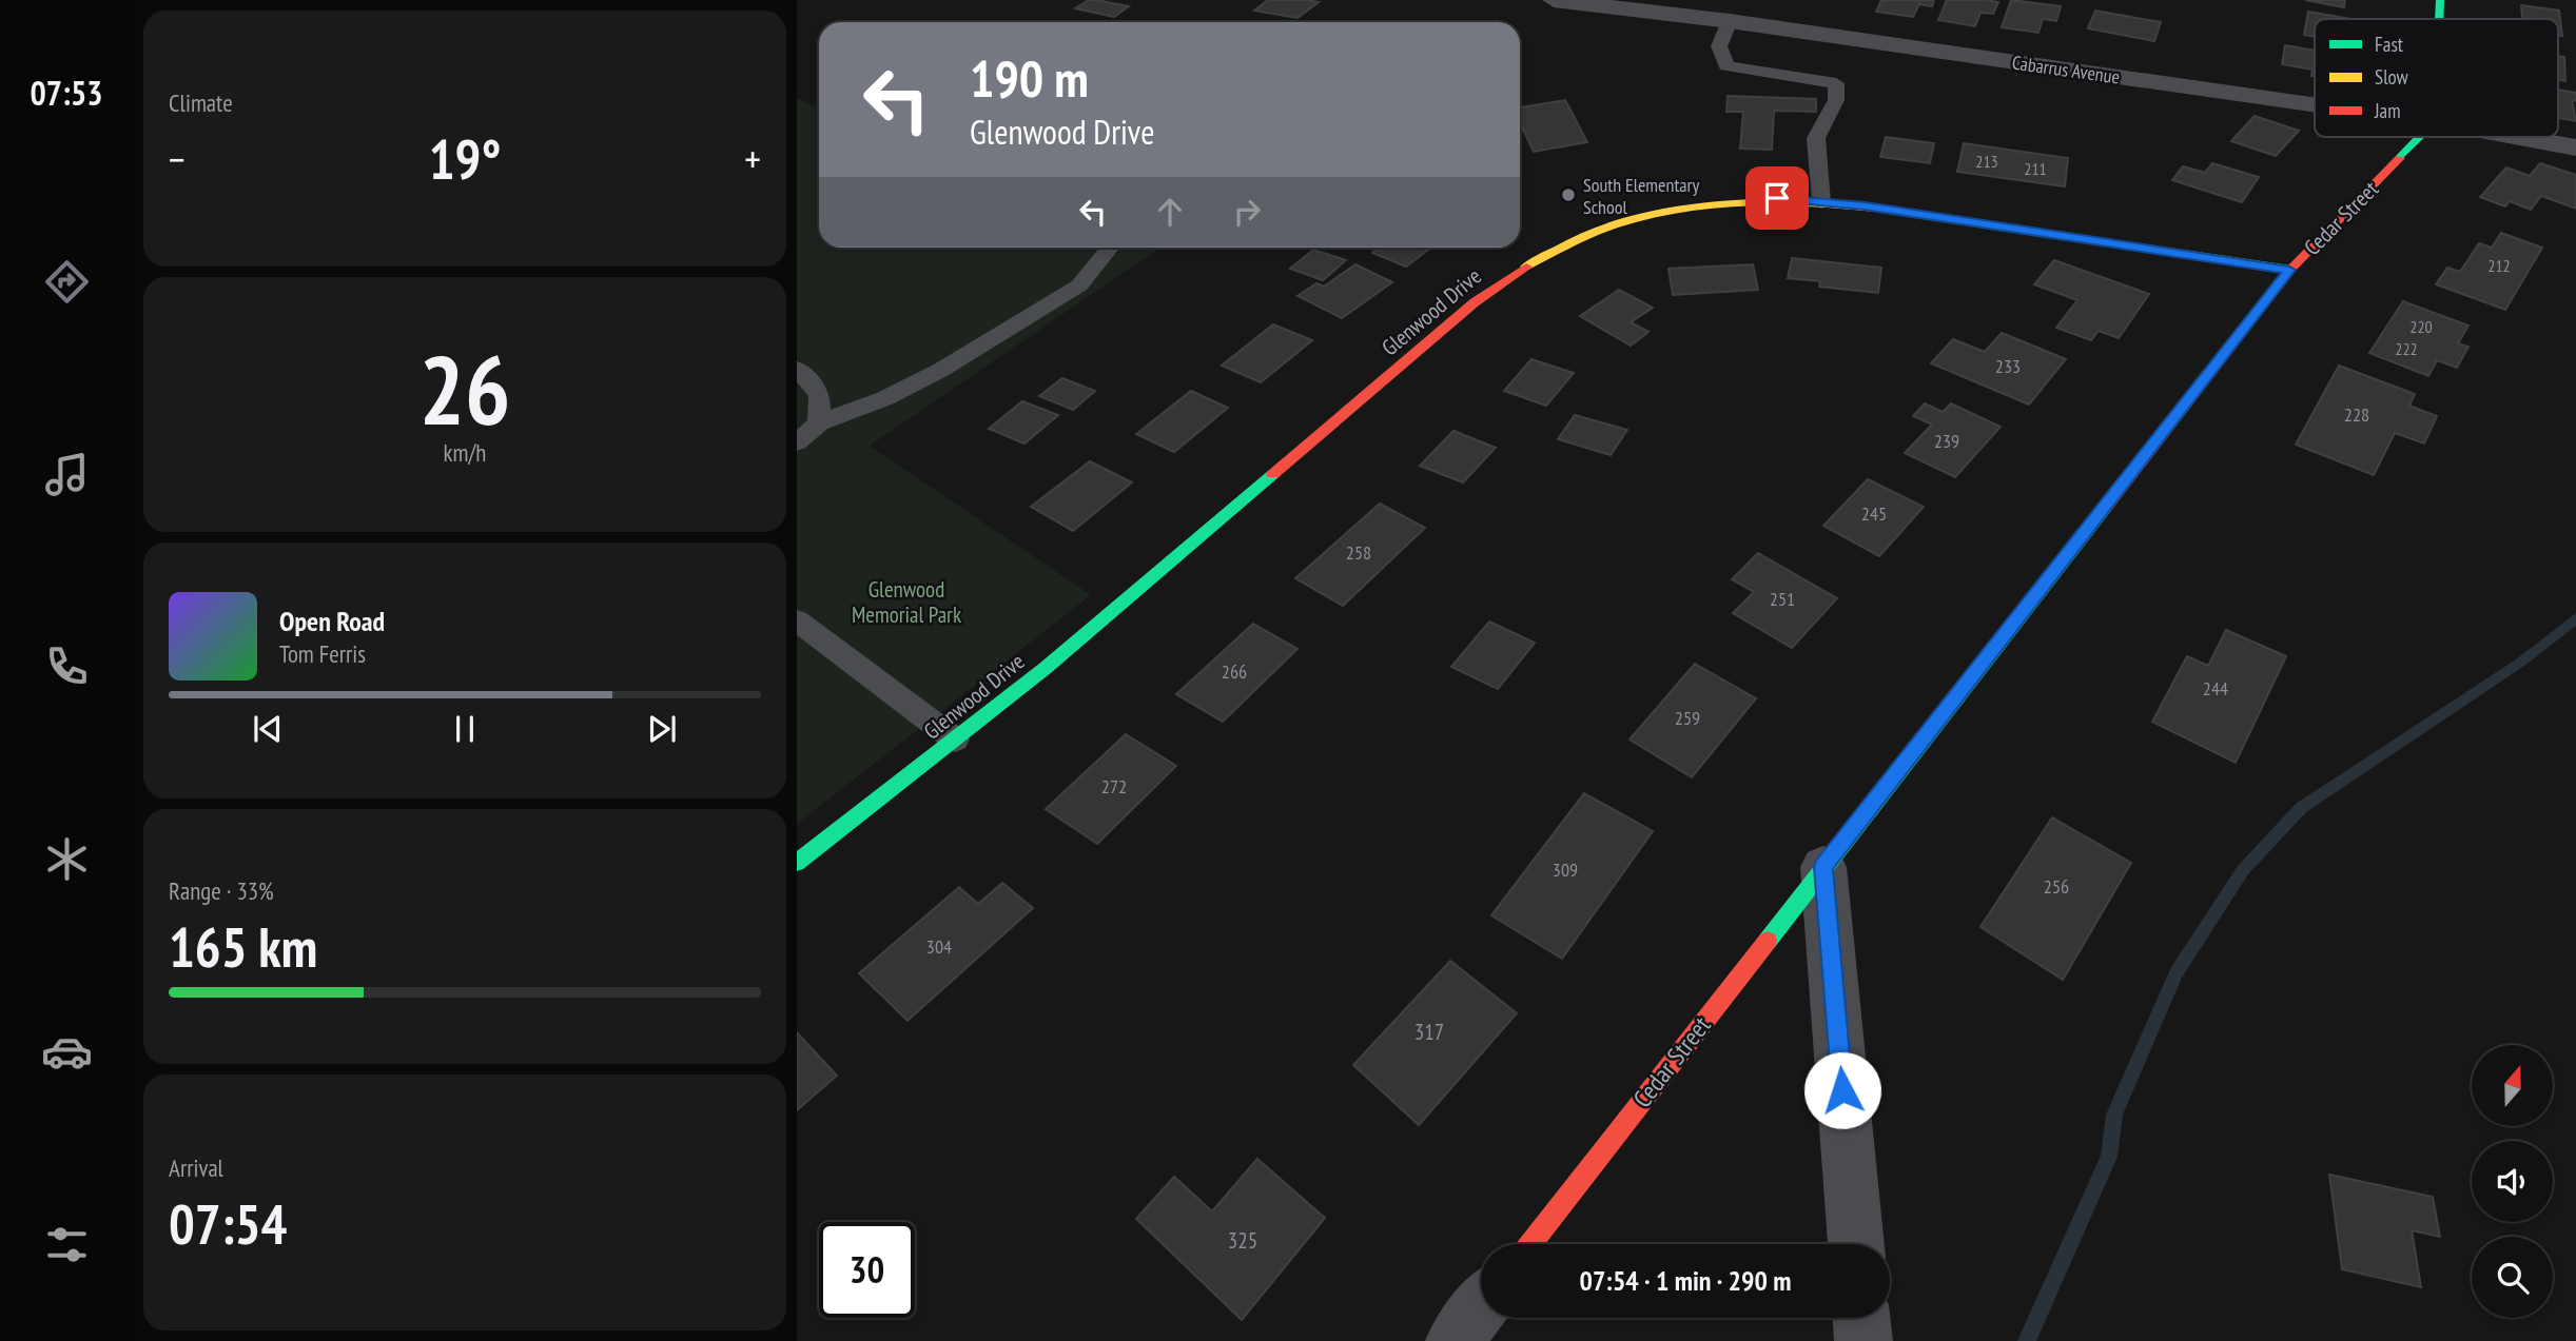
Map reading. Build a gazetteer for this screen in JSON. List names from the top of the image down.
{
  "streets": {
    "street": ["Cabarrus Avenue", "Cedar Street", "Glenwood Drive"]
  },
  "crossings": [
    ["Cedar Street", "Glenwood Drive"]
  ],
  "parks": ["Glenwood Memorial Park"],
  "places": ["South Elementary School"],
  "house_numbers": [
    "213",
    "211",
    "212",
    "220",
    "222",
    "233",
    "228",
    "239",
    "245",
    "258",
    "251",
    "266",
    "244",
    "259",
    "272",
    "309",
    "256",
    "304",
    "317",
    "325"
  ],
  "legend": ["Fast", "Slow", "Jam"],
  "north": "top",
  "page": {
    "tabs": "07:53",
    "tile": [
      "Climate",
      ["26", "km/h"],
      ["Range · 33%", "165 km"],
      ["Arrival", "07:54"]
    ],
    "turn": ["190 m", "Glenwood Drive"],
    "heat": ["−", "19°", "+"],
    "song": ["Open Road", "Tom Ferris"],
    "limit": "30",
    "trip": "07:54 · 1 min · 290 m"
  }
}
